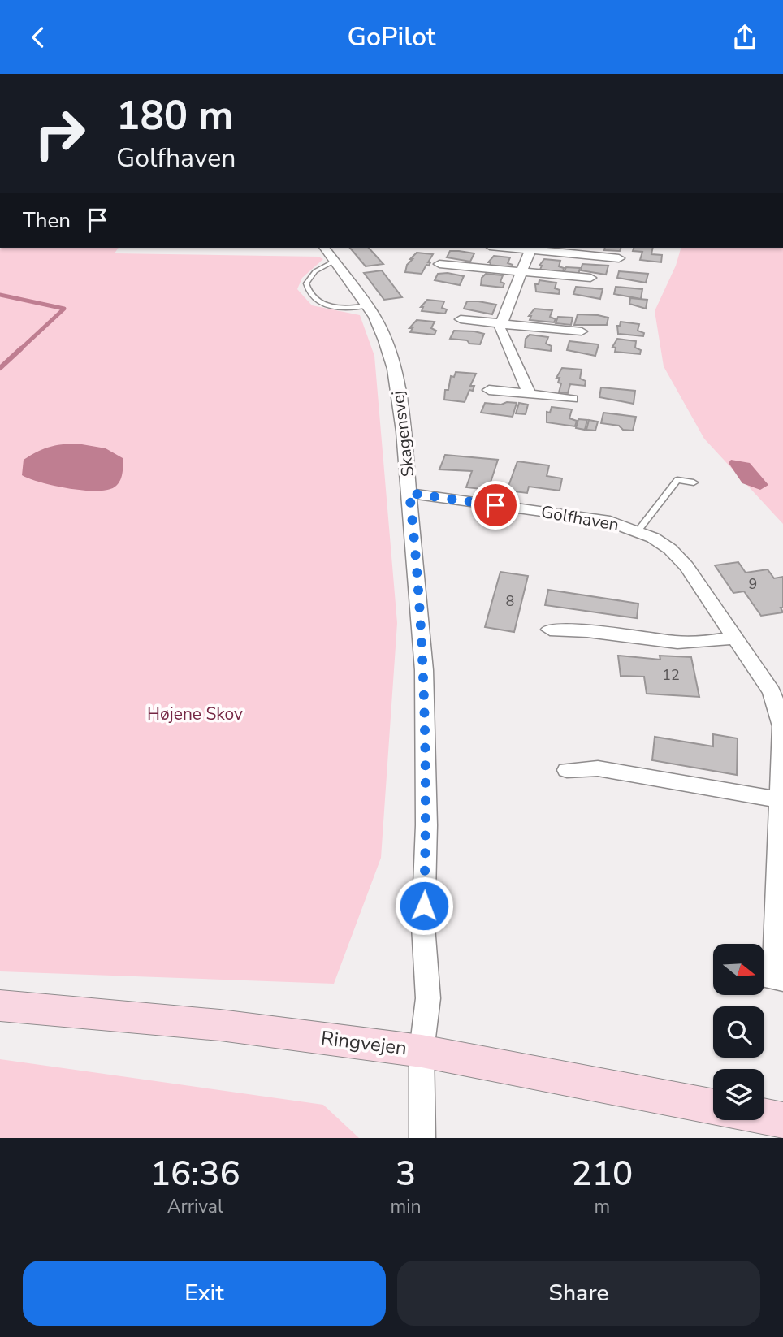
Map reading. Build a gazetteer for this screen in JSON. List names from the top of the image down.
{
  "streets": {
    "main road": ["Ringvejen"],
    "street": ["Skagensvej", "Golfhaven"]
  },
  "crossings": [
    ["Skagensvej", "Golfhaven"],
    ["Skagensvej", "Ringvejen"]
  ],
  "parks": ["Højene Skov"],
  "house_numbers": ["9", "8", "12"],
  "north": "right",
  "page": {
    "header": "GoPilot",
    "turn": ["180 m", "Golfhaven"],
    "then": "Then",
    "eta": [
      "16:36",
      "Arrival",
      "3",
      "min",
      "210",
      "m"
    ],
    "buttons": ["Exit", "Share"]
  }
}
